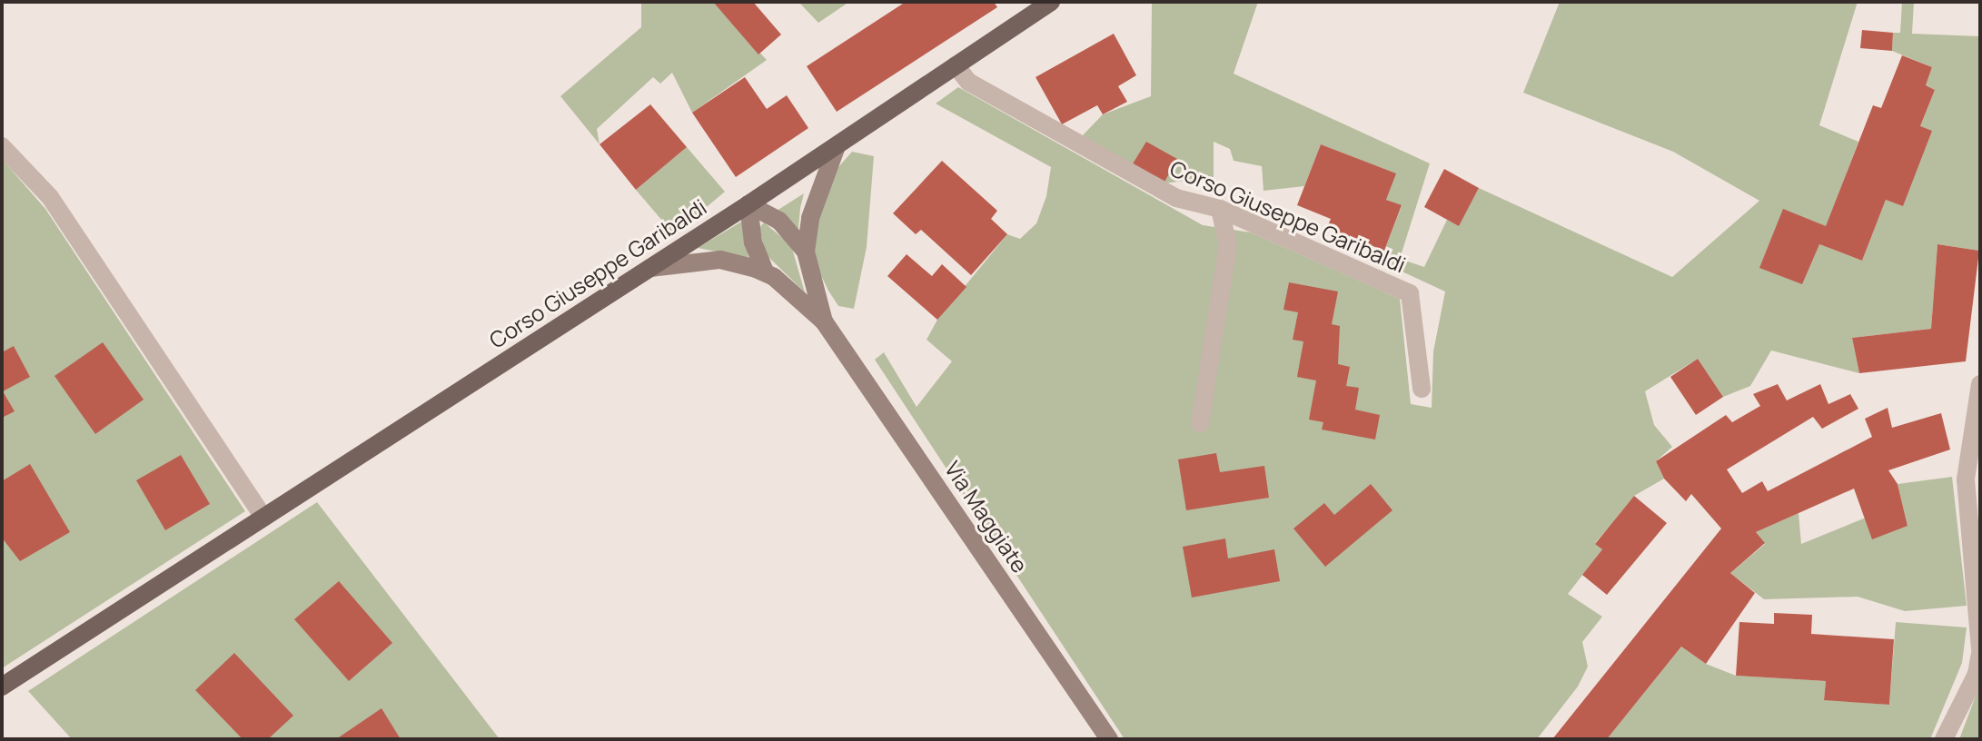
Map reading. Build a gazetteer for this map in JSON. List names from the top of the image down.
{
  "streets": {
    "main road": ["Corso Giuseppe Garibaldi"],
    "street": ["Via Maggiate"]
  },
  "crossings": [
    ["Corso Giuseppe Garibaldi", "Via Maggiate"]
  ]
}
